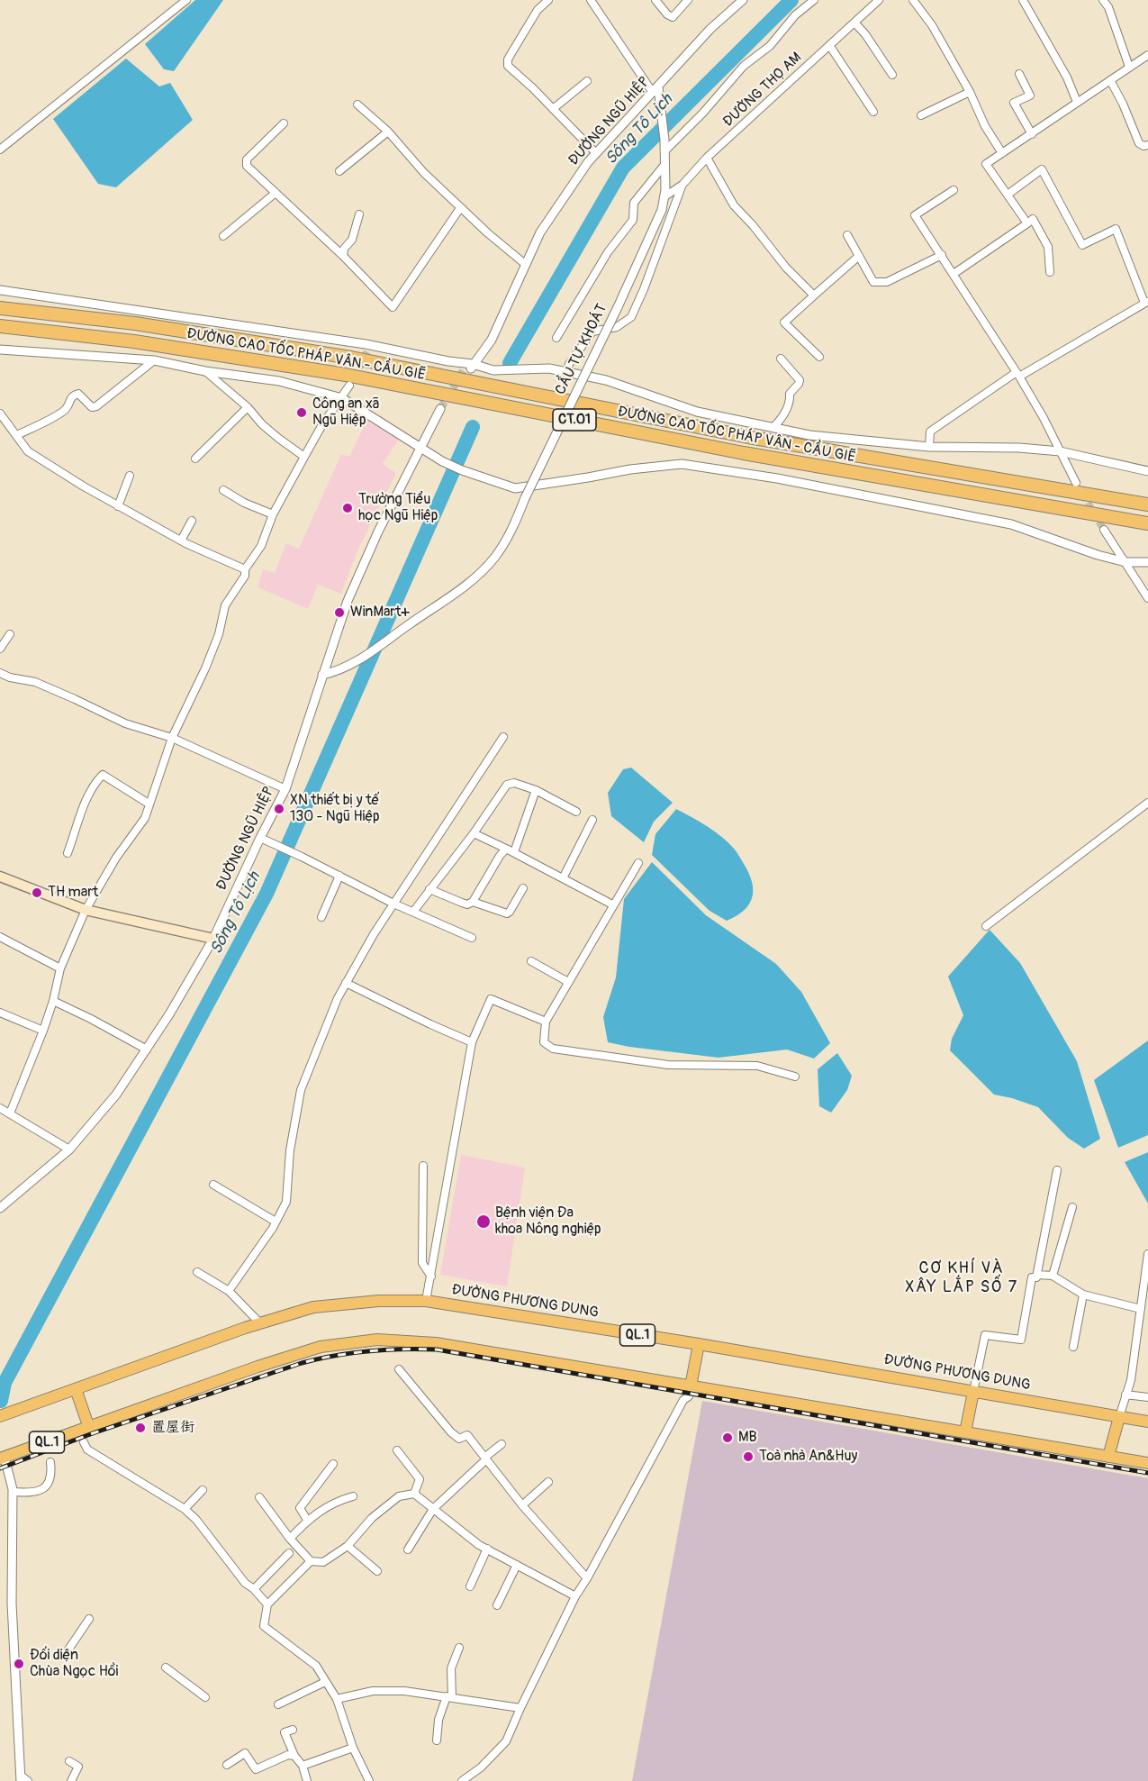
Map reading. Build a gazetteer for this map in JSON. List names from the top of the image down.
{
  "streets": {
    "highway": [
      "ĐƯỜNG CAO TỐC PHÁP VÂN - CẦU GIẼ",
      "CT.01",
      "ĐƯỜNG PHƯƠNG DUNG",
      "QL.1"
    ],
    "street": ["ĐƯỜNG THỌ AM", "ĐƯỜNG NGŨ HIỆP", "CẦU TỰ KHOÁT"]
  },
  "crossings": [
    ["ĐƯỜNG THỌ AM", "CẦU TỰ KHOÁT"],
    ["ĐƯỜNG NGŨ HIỆP", "CẦU TỰ KHOÁT"]
  ],
  "districts": ["CƠ KHÍ VÀ XÂY LẮP SỐ 7"],
  "water": ["Sông Tô Lịch"],
  "places": [
    "Công an xã Ngũ Hiệp",
    "Trường Tiểu học Ngũ Hiệp",
    "WinMart+",
    "XN thiết bị y tế 130 - Ngũ Hiệp",
    "TH mart",
    "Bệnh viện Đa khoa Nông nghiệp",
    "置屋街",
    "MB",
    "Toà nhà An&Huy",
    "Đối diện Chùa Ngọc Hồi"
  ]
}
